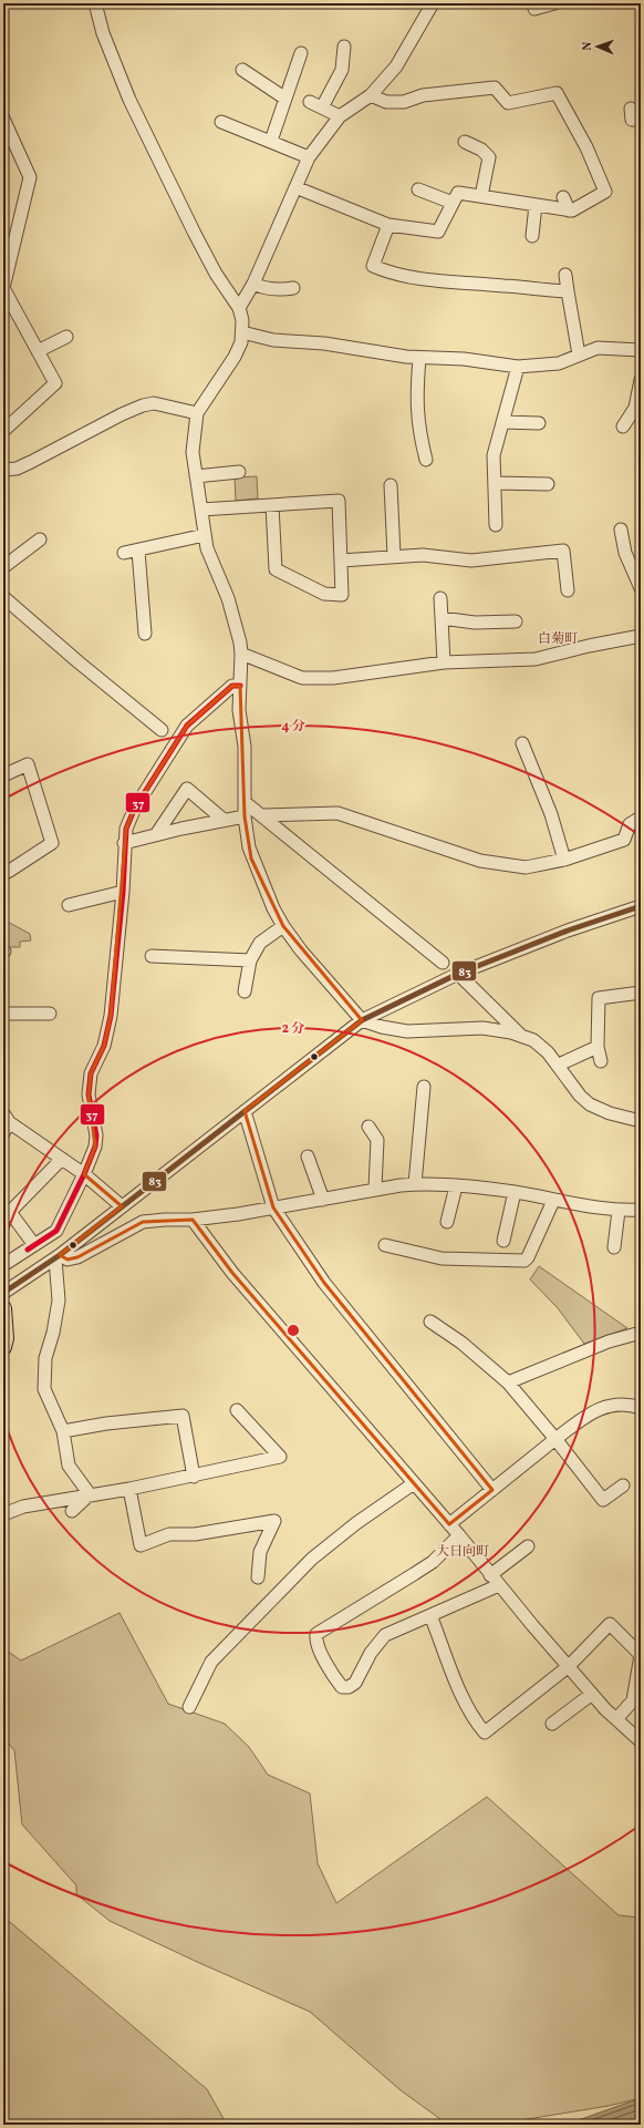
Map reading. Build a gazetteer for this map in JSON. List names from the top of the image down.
{
  "districts": ["白菊町", "大日向町"],
  "lines": ["transit line 37", "transit line 83"],
  "north": "left",
  "rings": ["4 分", "2 分"]
}
